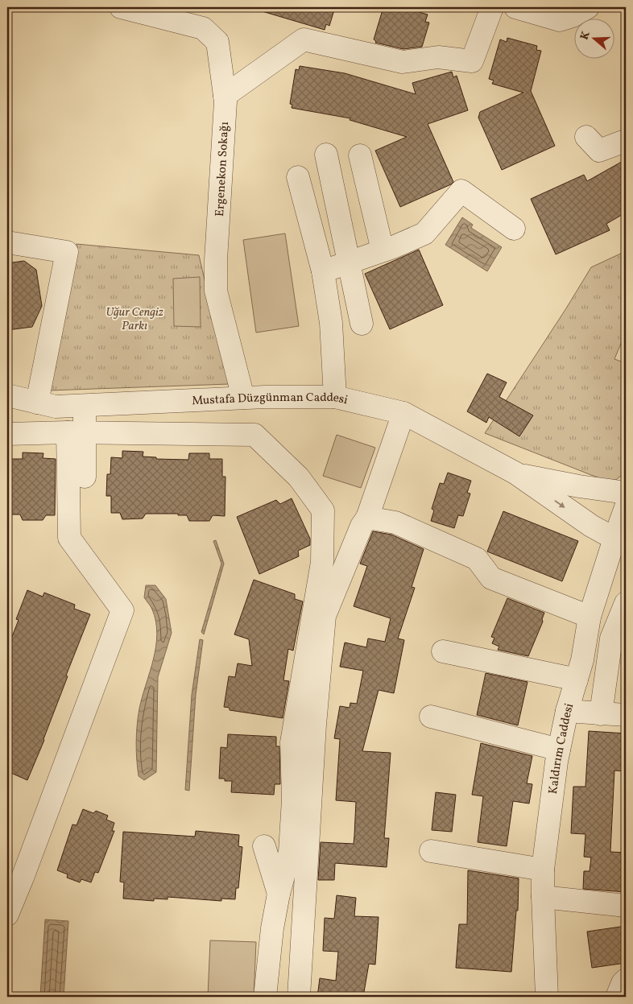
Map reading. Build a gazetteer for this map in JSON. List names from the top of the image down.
{
  "streets": {
    "street": ["Ergenekon Sokağı", "Mustafa Düzgünman Caddesi", "Kaldırım Caddesi"]
  },
  "crossings": [
    ["Ergenekon Sokağı", "Mustafa Düzgünman Caddesi"],
    ["Mustafa Düzgünman Caddesi", "Kaldırım Caddesi"]
  ],
  "parks": ["Uğur Cengiz Parkı"],
  "north": "left"
}
